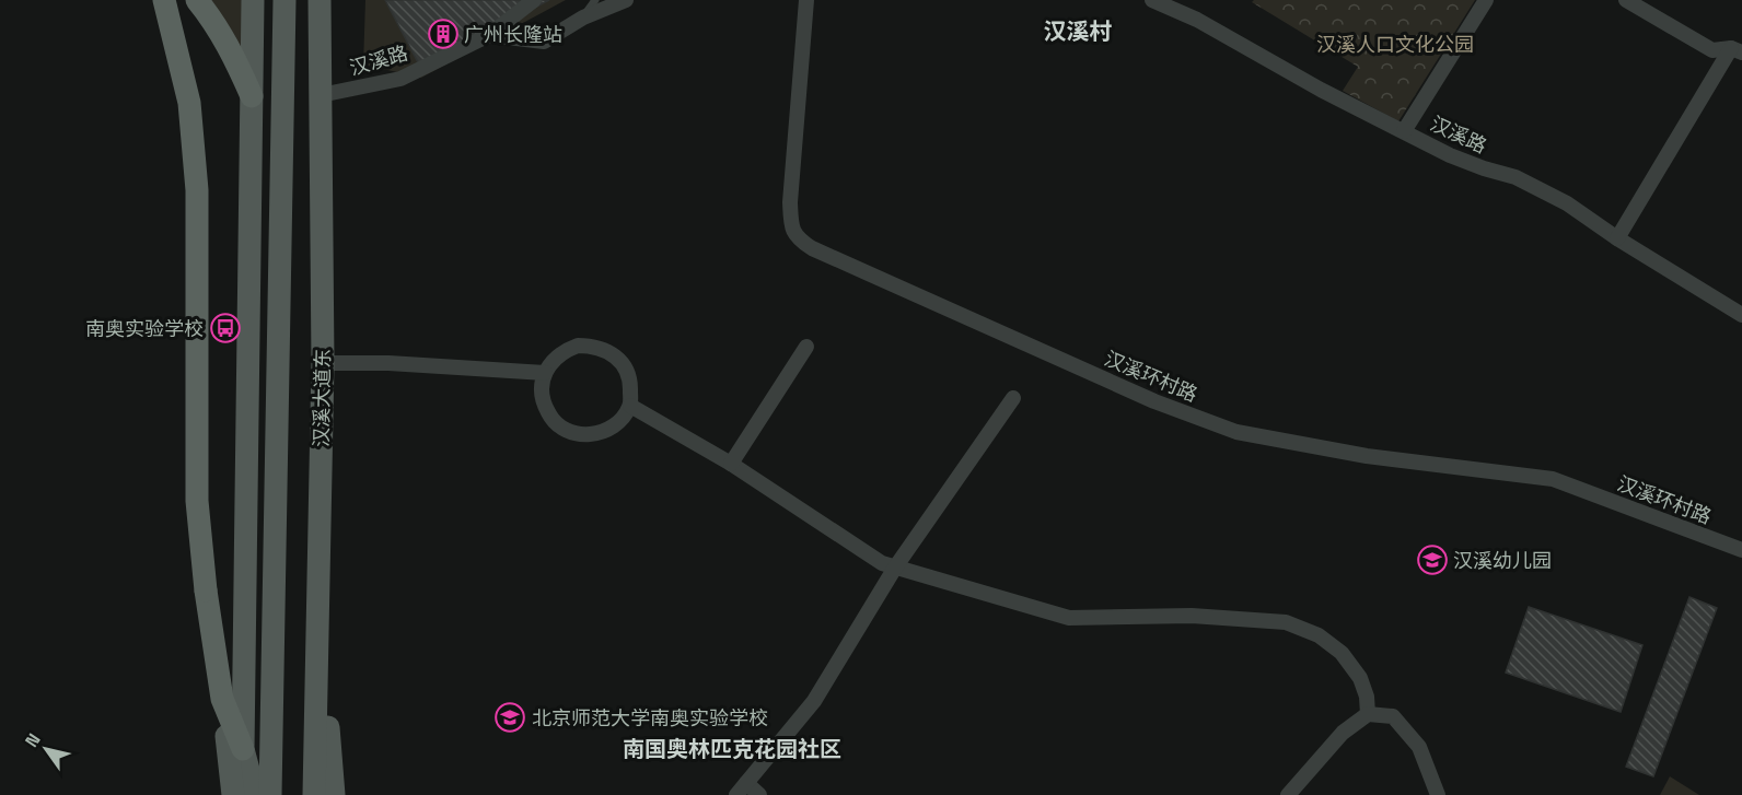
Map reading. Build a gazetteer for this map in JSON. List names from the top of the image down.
{
  "streets": {
    "main road": ["汉溪大道东"],
    "street": ["汉溪路", "汉溪环村路"]
  },
  "crossings": [
    ["汉溪路", "汉溪大道东"]
  ],
  "districts": ["汉溪村", "南国奥林匹克花园社区"],
  "parks": ["汉溪人口文化公园"],
  "places": {
    "building": ["广州长隆站"],
    "bus stop": ["南奥实验学校"],
    "school or university": ["汉溪幼儿园", "北京师范大学南奥实验学校"]
  },
  "north": "top left"
}
